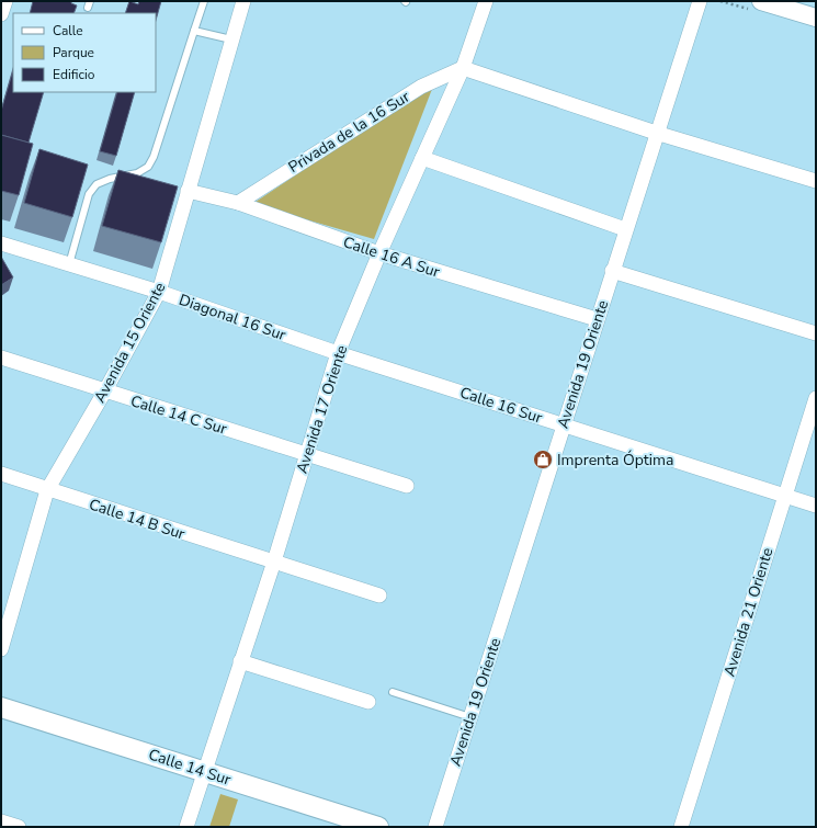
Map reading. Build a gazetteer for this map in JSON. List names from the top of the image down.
{
  "streets": {
    "main road": ["Calle 14 Sur"],
    "street": [
      "Privada de la 16 Sur",
      "Calle 16 A Sur",
      "Diagonal 16 Sur",
      "Avenida 15 Oriente",
      "Avenida 19 Oriente",
      "Calle 16 Sur",
      "Avenida 17 Oriente",
      "Calle 14 C Sur",
      "Calle 14 B Sur",
      "Avenida 21 Oriente"
    ]
  },
  "crossings": [
    ["Privada de la 16 Sur", "Calle 16 A Sur"],
    ["Privada de la 16 Sur", "Avenida 17 Oriente"],
    ["Calle 16 A Sur", "Avenida 15 Oriente"],
    ["Calle 16 A Sur", "Avenida 19 Oriente"],
    ["Calle 16 A Sur", "Avenida 17 Oriente"],
    ["Diagonal 16 Sur", "Avenida 15 Oriente"],
    ["Diagonal 16 Sur", "Calle 16 Sur"],
    ["Diagonal 16 Sur", "Avenida 17 Oriente"],
    ["Avenida 15 Oriente", "Calle 14 C Sur"],
    ["Avenida 15 Oriente", "Calle 14 B Sur"],
    ["Avenida 19 Oriente", "Calle 16 Sur"],
    ["Calle 16 Sur", "Avenida 17 Oriente"],
    ["Calle 16 Sur", "Avenida 21 Oriente"],
    ["Avenida 17 Oriente", "Calle 14 C Sur"],
    ["Avenida 17 Oriente", "Calle 14 B Sur"],
    ["Avenida 17 Oriente", "Calle 14 Sur"]
  ],
  "places": {
    "shop": ["Imprenta Óptima"]
  },
  "legend": ["Calle", "Parque", "Edificio"]
}
